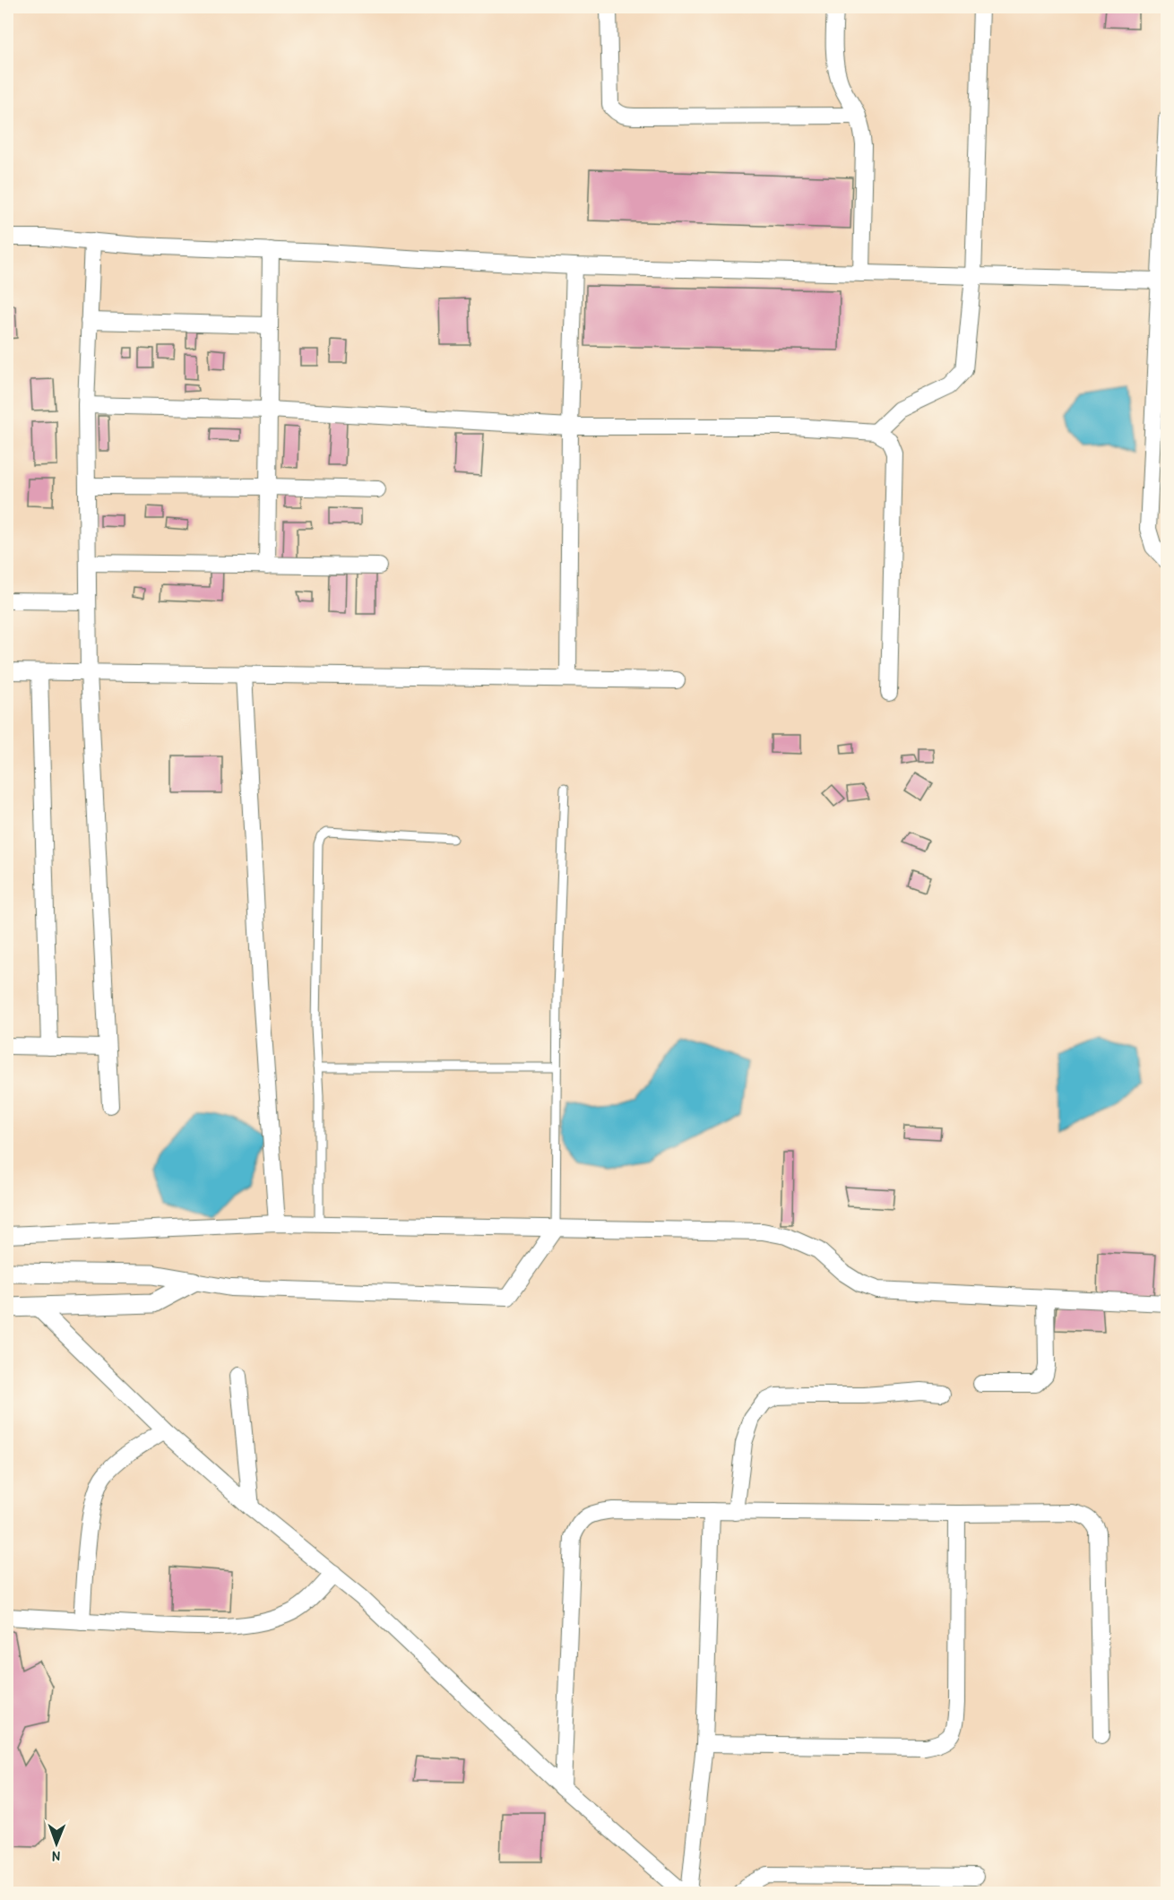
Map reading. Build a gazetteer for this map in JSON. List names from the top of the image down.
{
  "north": "bottom"
}
